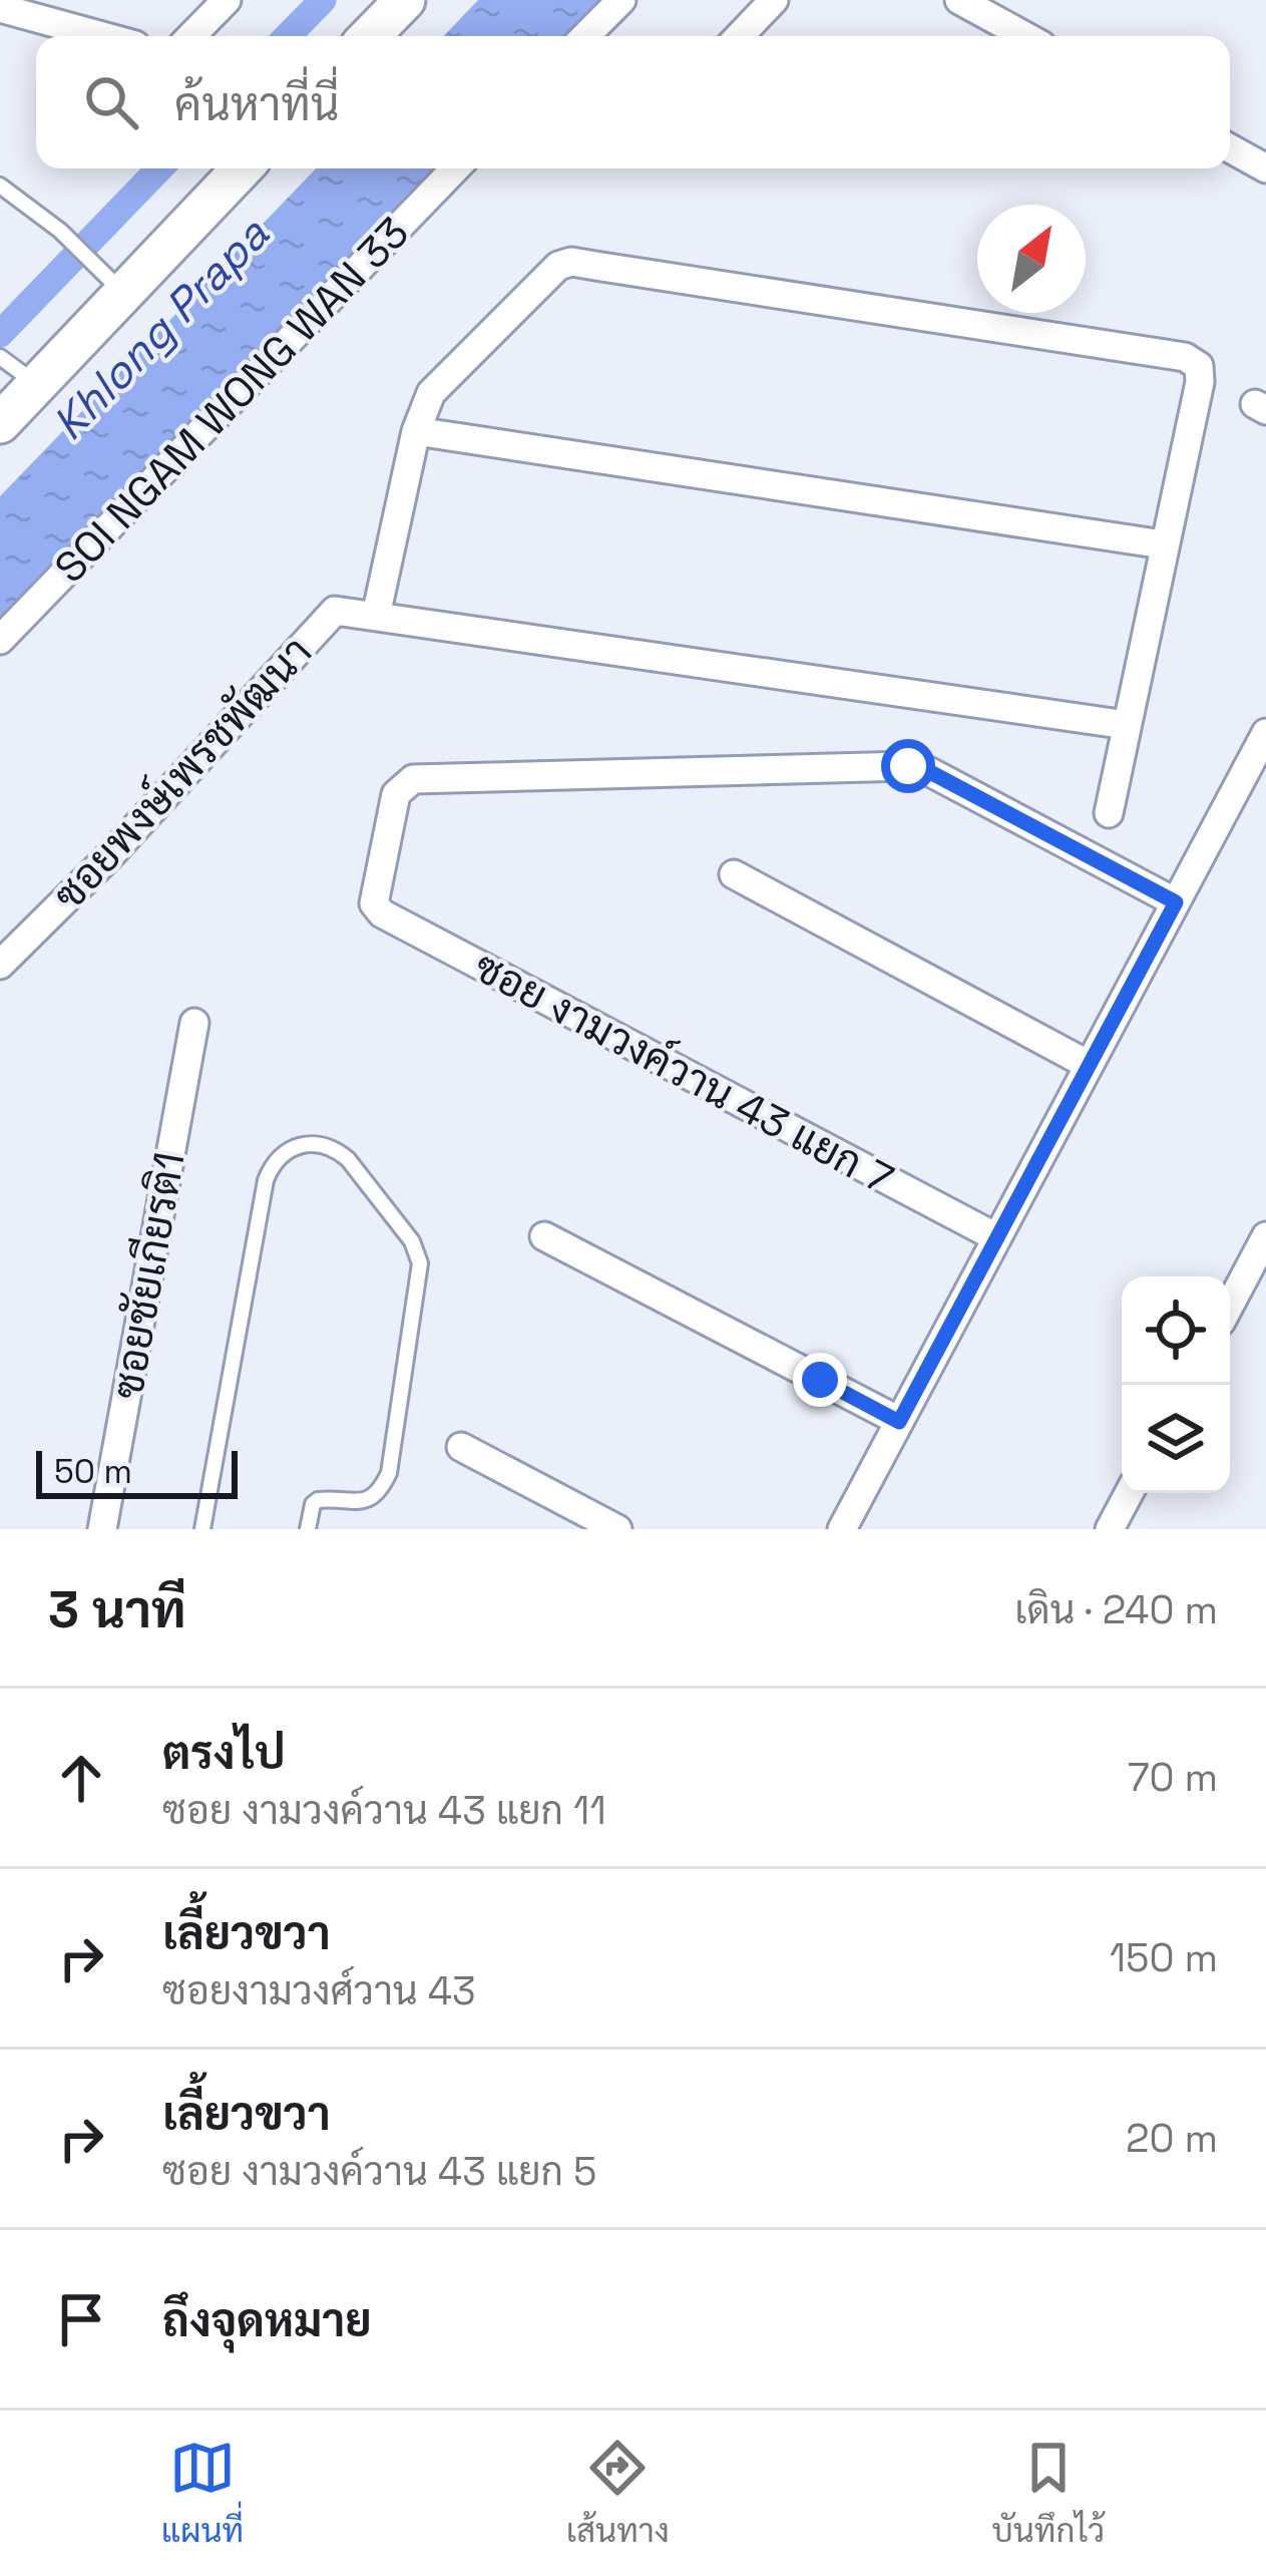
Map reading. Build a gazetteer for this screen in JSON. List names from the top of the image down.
{
  "streets": {
    "street": [
      "SOI NGAM WONG WAN 33",
      "ซอยพงษ์เพรชพัฒนา",
      "ซอย งามวงค์วาน 43 แยก 7",
      "ซอยชัยเกียรติ1"
    ]
  },
  "water": ["Khlong Prapa"],
  "scale_bar": "50 m",
  "north": "top right",
  "page": {
    "search": "ค้นหาที่นี่",
    "scale": "50 m",
    "heading": ["3 นาที", "เดิน · 240 m"],
    "list": [
      ["ตรงไป", "ซอย งามวงค์วาน 43 แยก 11", "70 m"],
      ["เลี้ยวขวา", "ซอยงามวงศ์วาน 43", "150 m"],
      ["เลี้ยวขวา", "ซอย งามวงค์วาน 43 แยก 5", "20 m"],
      "ถึงจุดหมาย"
    ],
    "nav": ["แผนที่", "เส้นทาง", "บันทึกไว้"]
  }
}
